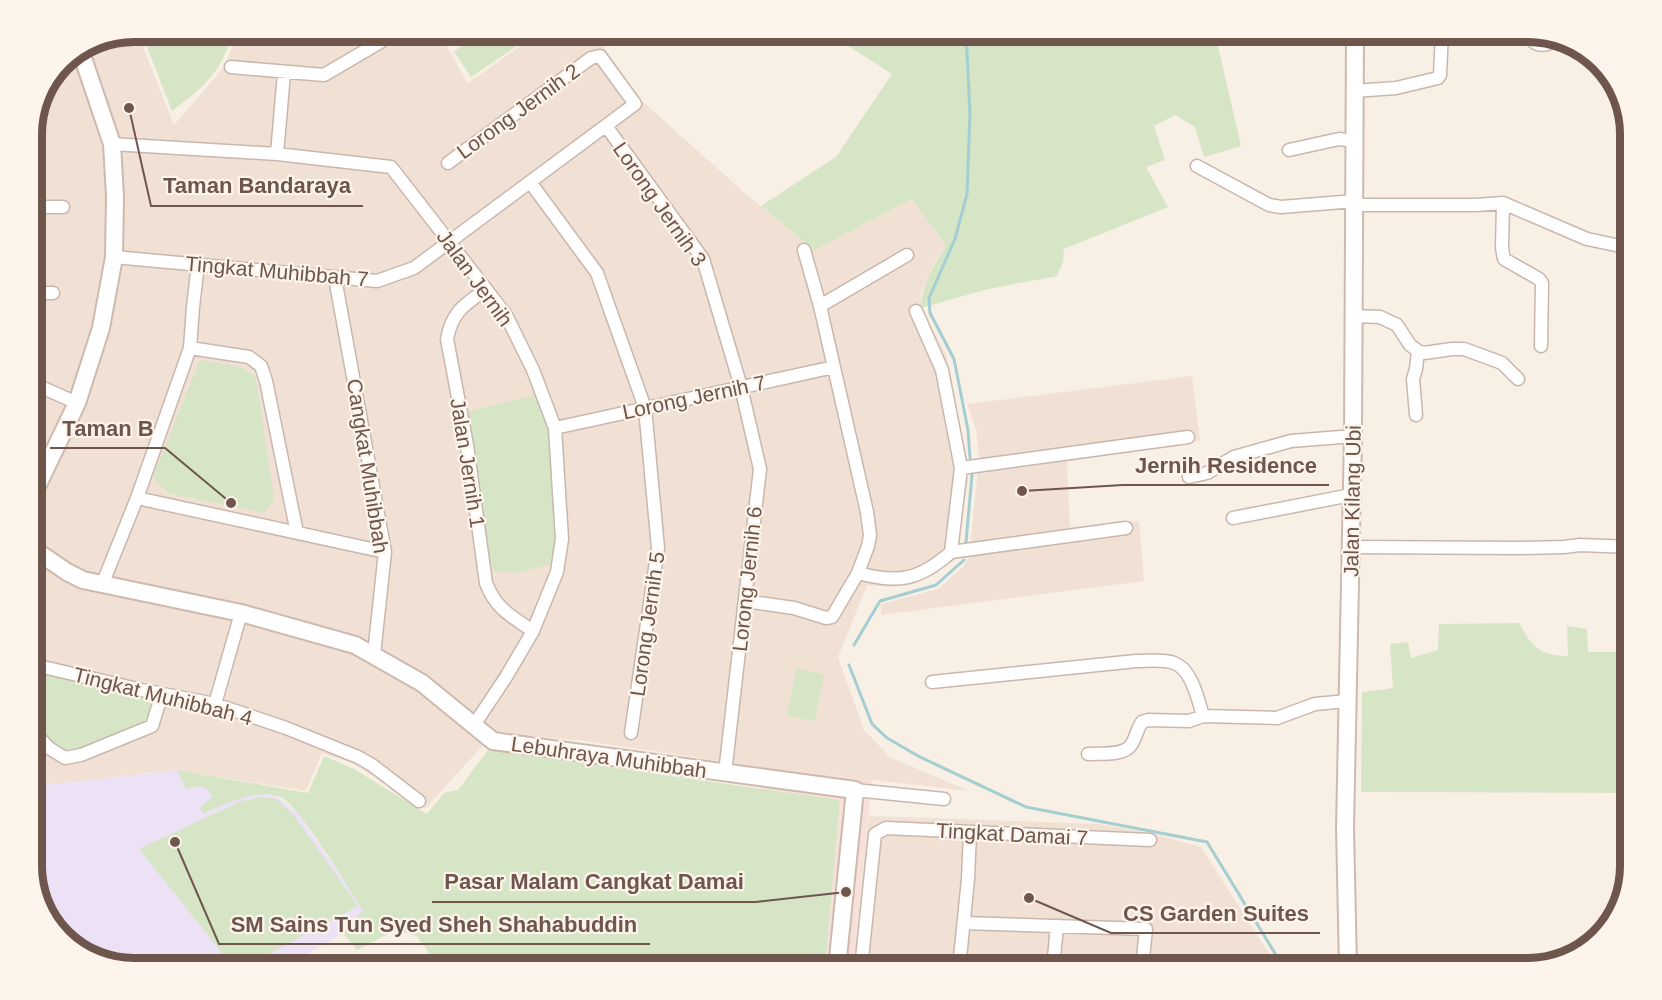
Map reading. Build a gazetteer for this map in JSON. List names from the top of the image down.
{
  "streets": {
    "street": [
      "Lorong Jernih 2",
      "Lorong Jernih 3",
      "Tingkat Muhibbah 7",
      "Jalan Jernih",
      "Lorong Jernih 7",
      "Jalan Jernih 1",
      "Cangkat Muhibbah",
      "Jalan Kilang Ubi",
      "Lorong Jernih 6",
      "Lorong Jernih 5",
      "Tingkat Muhibbah 4",
      "Lebuhraya Muhibbah",
      "Tingkat Damai 7"
    ]
  },
  "crossings": [
    ["Lorong Jernih 2", "Tingkat Muhibbah 7"],
    ["Lorong Jernih 3", "Tingkat Muhibbah 7"],
    ["Lorong Jernih 3", "Lorong Jernih 7"],
    ["Lorong Jernih 3", "Lorong Jernih 6"],
    ["Tingkat Muhibbah 7", "Jalan Jernih"],
    ["Tingkat Muhibbah 7", "Cangkat Muhibbah"],
    ["Tingkat Muhibbah 7", "Lorong Jernih 5"],
    ["Jalan Jernih", "Lorong Jernih 7"],
    ["Jalan Jernih", "Jalan Jernih 1"],
    ["Jalan Jernih", "Lebuhraya Muhibbah"],
    ["Lorong Jernih 7", "Lorong Jernih 6"],
    ["Lorong Jernih 7", "Lorong Jernih 5"],
    ["Cangkat Muhibbah", "Lebuhraya Muhibbah"],
    ["Lorong Jernih 6", "Lebuhraya Muhibbah"]
  ],
  "places": [
    "Taman Bandaraya",
    "Jernih Residence",
    "Taman B",
    "SM Sains Tun Syed Sheh Shahabuddin",
    "Pasar Malam Cangkat Damai",
    "CS Garden Suites"
  ]
}
